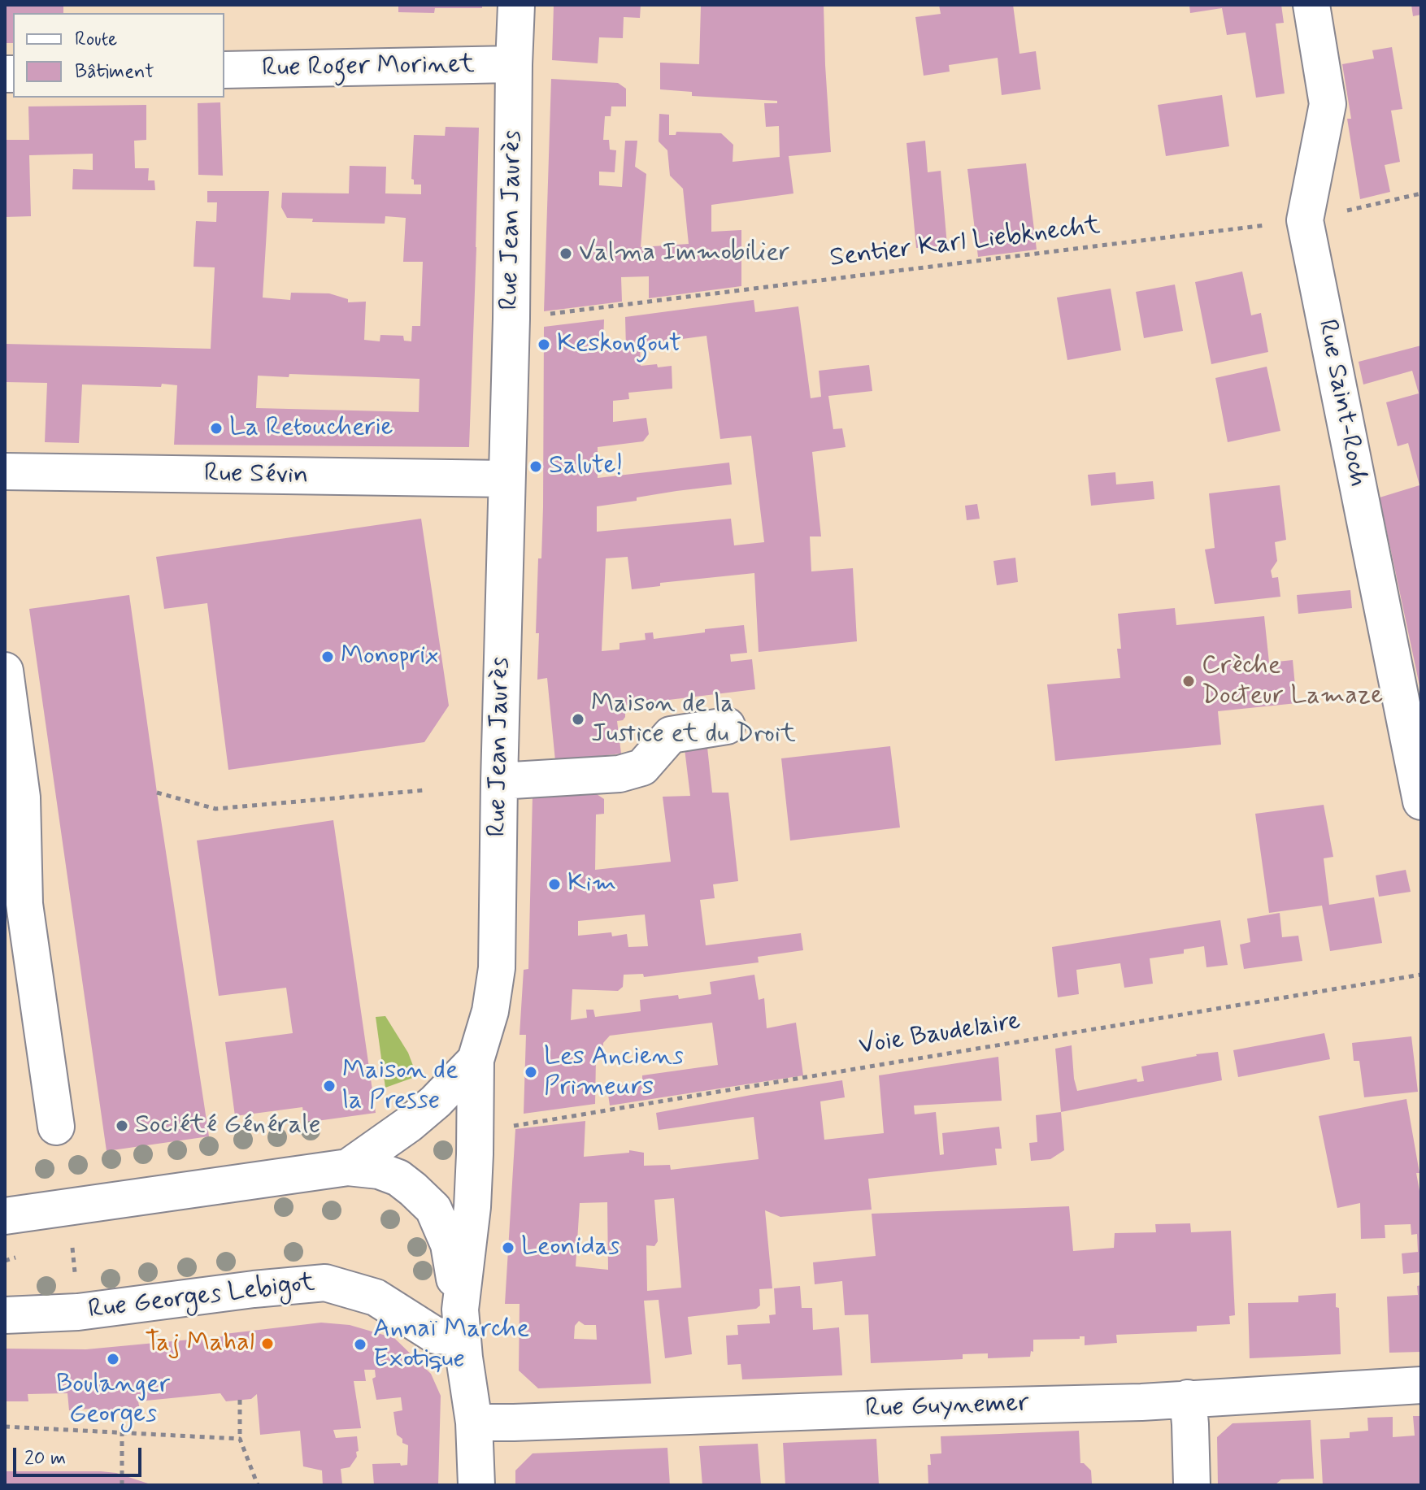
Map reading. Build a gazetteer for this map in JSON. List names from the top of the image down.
{
  "streets": {
    "street": [
      "Rue Roger Morinet",
      "Rue Jean Jaurès",
      "Rue Saint-Roch",
      "Rue Sévin",
      "Rue Georges Lebigot",
      "Rue Guynemer"
    ],
    "path": ["Sentier Karl Liebknecht", "Voie Baudelaire"]
  },
  "crossings": [
    ["Rue Roger Morinet", "Rue Jean Jaurès"],
    ["Rue Jean Jaurès", "Sentier Karl Liebknecht"],
    ["Rue Jean Jaurès", "Rue Sévin"],
    ["Rue Jean Jaurès", "Voie Baudelaire"],
    ["Rue Jean Jaurès", "Rue Georges Lebigot"],
    ["Rue Jean Jaurès", "Rue Guynemer"],
    ["Sentier Karl Liebknecht", "Rue Saint-Roch"]
  ],
  "places": [
    "Valma Immobilier",
    "Keskongout",
    "La Retoucherie",
    "Salute!",
    "Monoprix",
    "Crèche Docteur Lamaze",
    "Maison de la Justice et du Droit",
    "Kim",
    "Les Anciens Primeurs",
    "Maison de la Presse",
    "Société Générale",
    "Leonidas",
    "Taj Mahal",
    "Annaï Marche Exotique",
    "Boulanger Georges"
  ],
  "legend": ["Route", "Bâtiment"],
  "scale_bar": "20 m"
}
